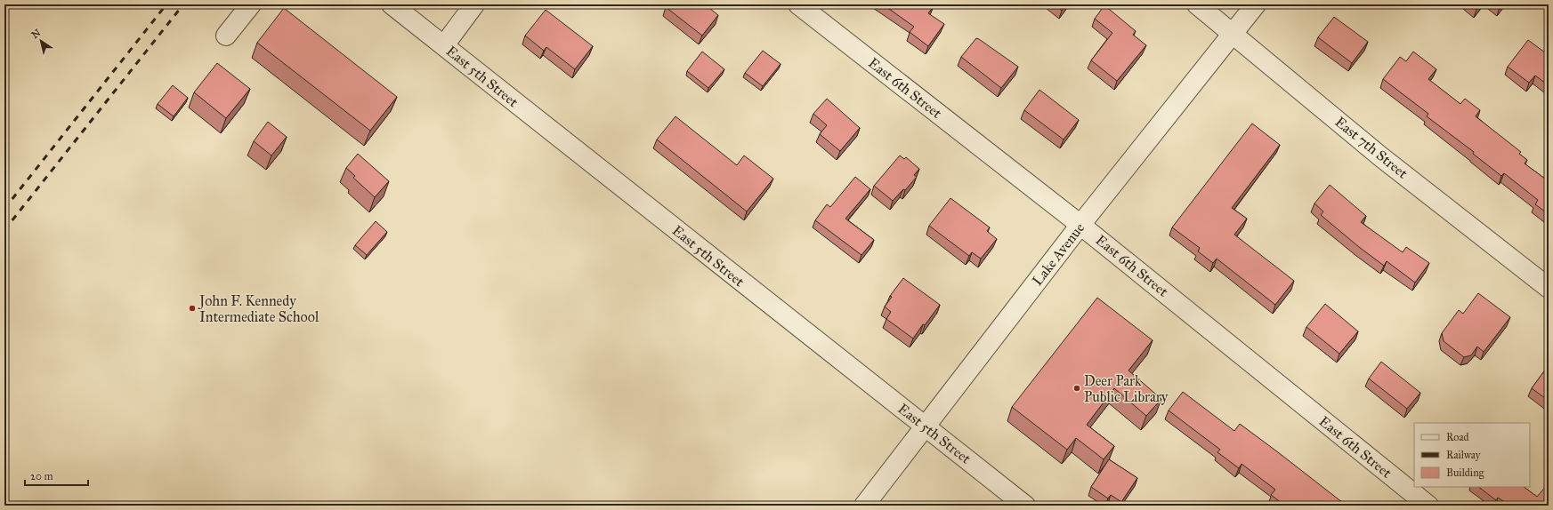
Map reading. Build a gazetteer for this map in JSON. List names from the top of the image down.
{
  "streets": {
    "street": [
      "East 5th Street",
      "East 6th Street",
      "East 7th Street",
      "Lake Avenue"
    ]
  },
  "crossings": [
    ["East 5th Street", "Lake Avenue"],
    ["East 6th Street", "Lake Avenue"],
    ["East 7th Street", "Lake Avenue"]
  ],
  "places": ["John F. Kennedy Intermediate School", "Deer Park Public Library"],
  "legend": ["Road", "Railway", "Building"],
  "scale_bar": "20 m",
  "north": "top left"
}
